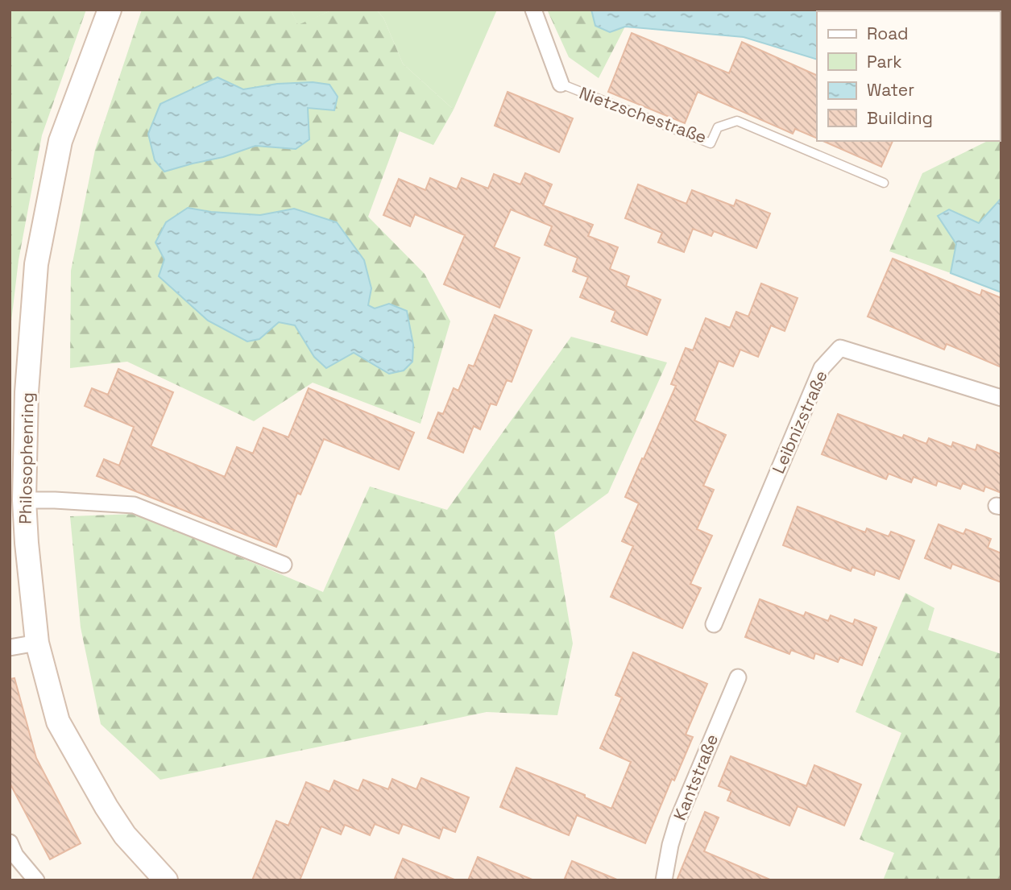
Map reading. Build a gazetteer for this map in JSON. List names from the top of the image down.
{
  "streets": {
    "street": [
      "Nietzschestraße",
      "Leibnizstraße",
      "Philosophenring",
      "Kantstraße"
    ]
  },
  "legend": [
    "Road",
    "Park",
    "Water",
    "Building"
  ]
}
